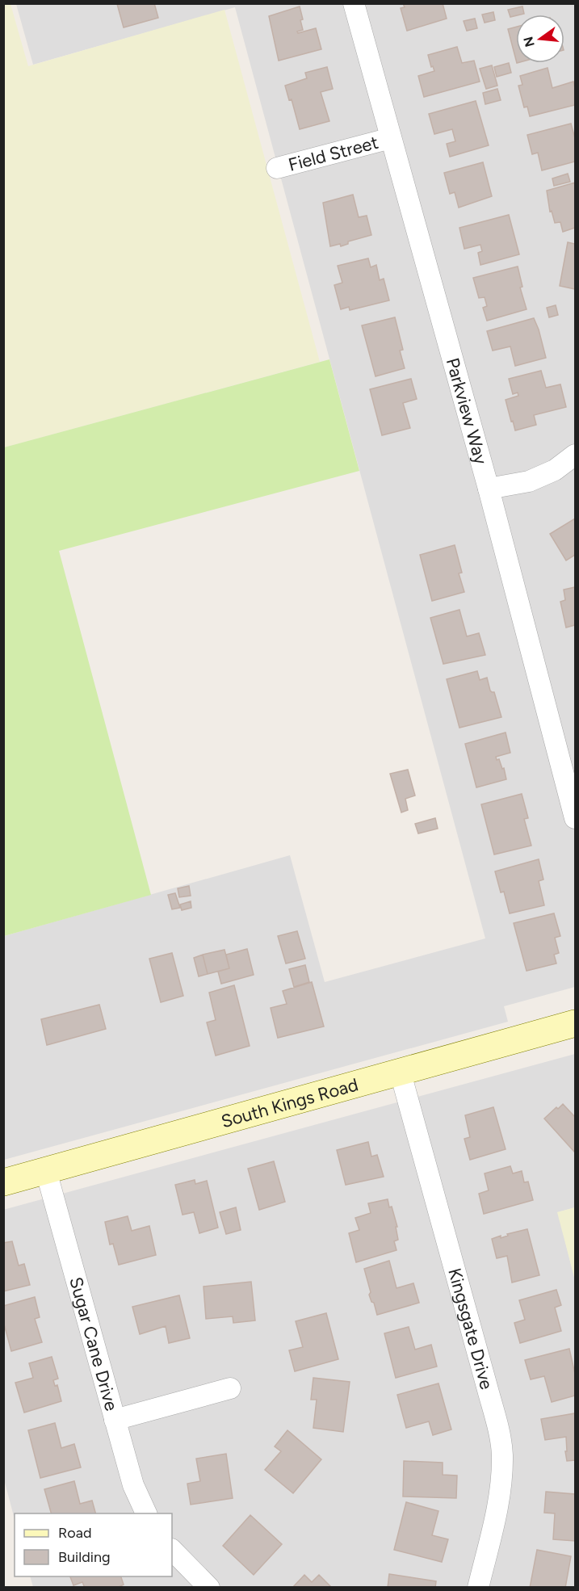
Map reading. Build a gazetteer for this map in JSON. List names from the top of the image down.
{
  "streets": {
    "main road": ["South Kings Road"],
    "street": [
      "Field Street",
      "Parkview Way",
      "Kingsgate Drive",
      "Sugar Cane Drive"
    ]
  },
  "crossings": [
    ["Field Street", "Parkview Way"],
    ["South Kings Road", "Kingsgate Drive"],
    ["South Kings Road", "Sugar Cane Drive"]
  ],
  "legend": ["Road", "Building"],
  "north": "left"
}
